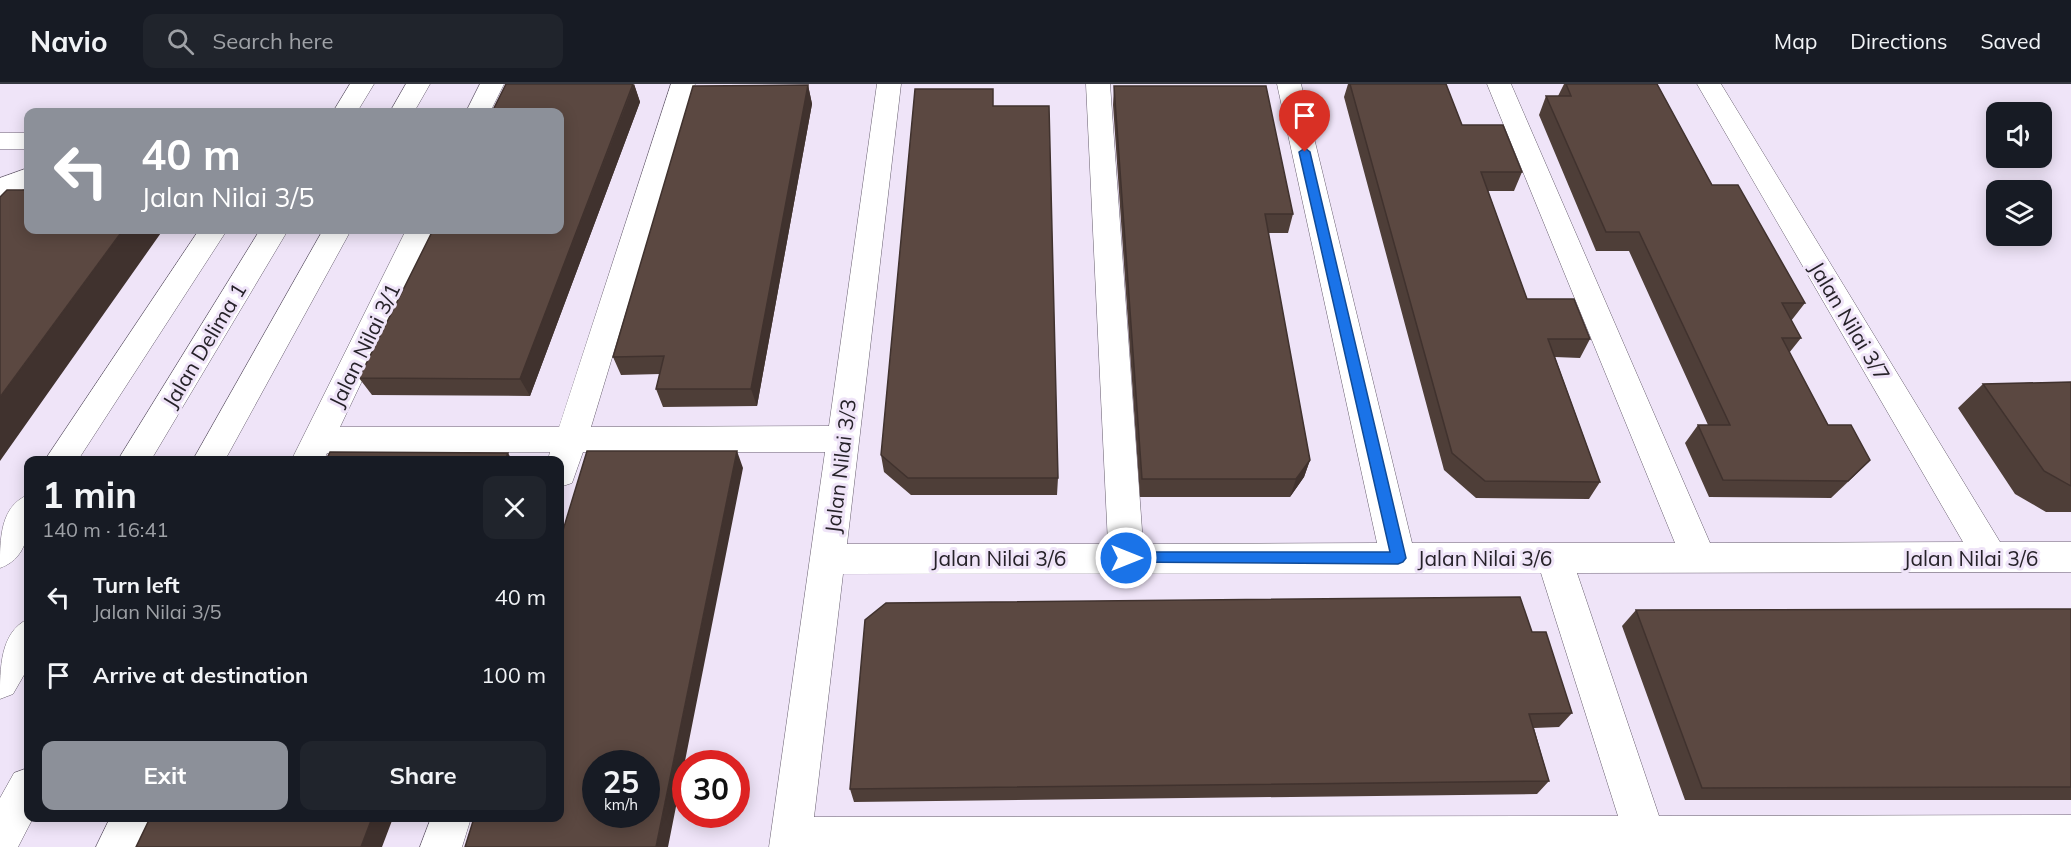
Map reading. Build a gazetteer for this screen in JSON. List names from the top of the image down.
{
  "streets": {
    "street": [
      "Jalan Nilai 3/7",
      "Jalan Delima 1",
      "Jalan Nilai 3/1",
      "Jalan Nilai 3/3",
      "Jalan Nilai 3/6"
    ]
  },
  "crossings": [
    ["Jalan Nilai 3/7", "Jalan Nilai 3/6"],
    ["Jalan Nilai 3/3", "Jalan Nilai 3/6"]
  ],
  "page": {
    "header": "Navio",
    "search": "Search here",
    "nav": ["Map", "Directions", "Saved"],
    "turn": ["40 m", "Jalan Nilai 3/5"],
    "heading": ["1 min", "140 m · 16:41"],
    "list": [
      {
        "name": "Turn left",
        "note": "Jalan Nilai 3/5",
        "value": "40 m"
      },
      {
        "name": "Arrive at destination",
        "value": "100 m"
      }
    ],
    "buttons": ["Exit", "Share"],
    "speed": "25 km/h",
    "limit": "30"
  }
}
